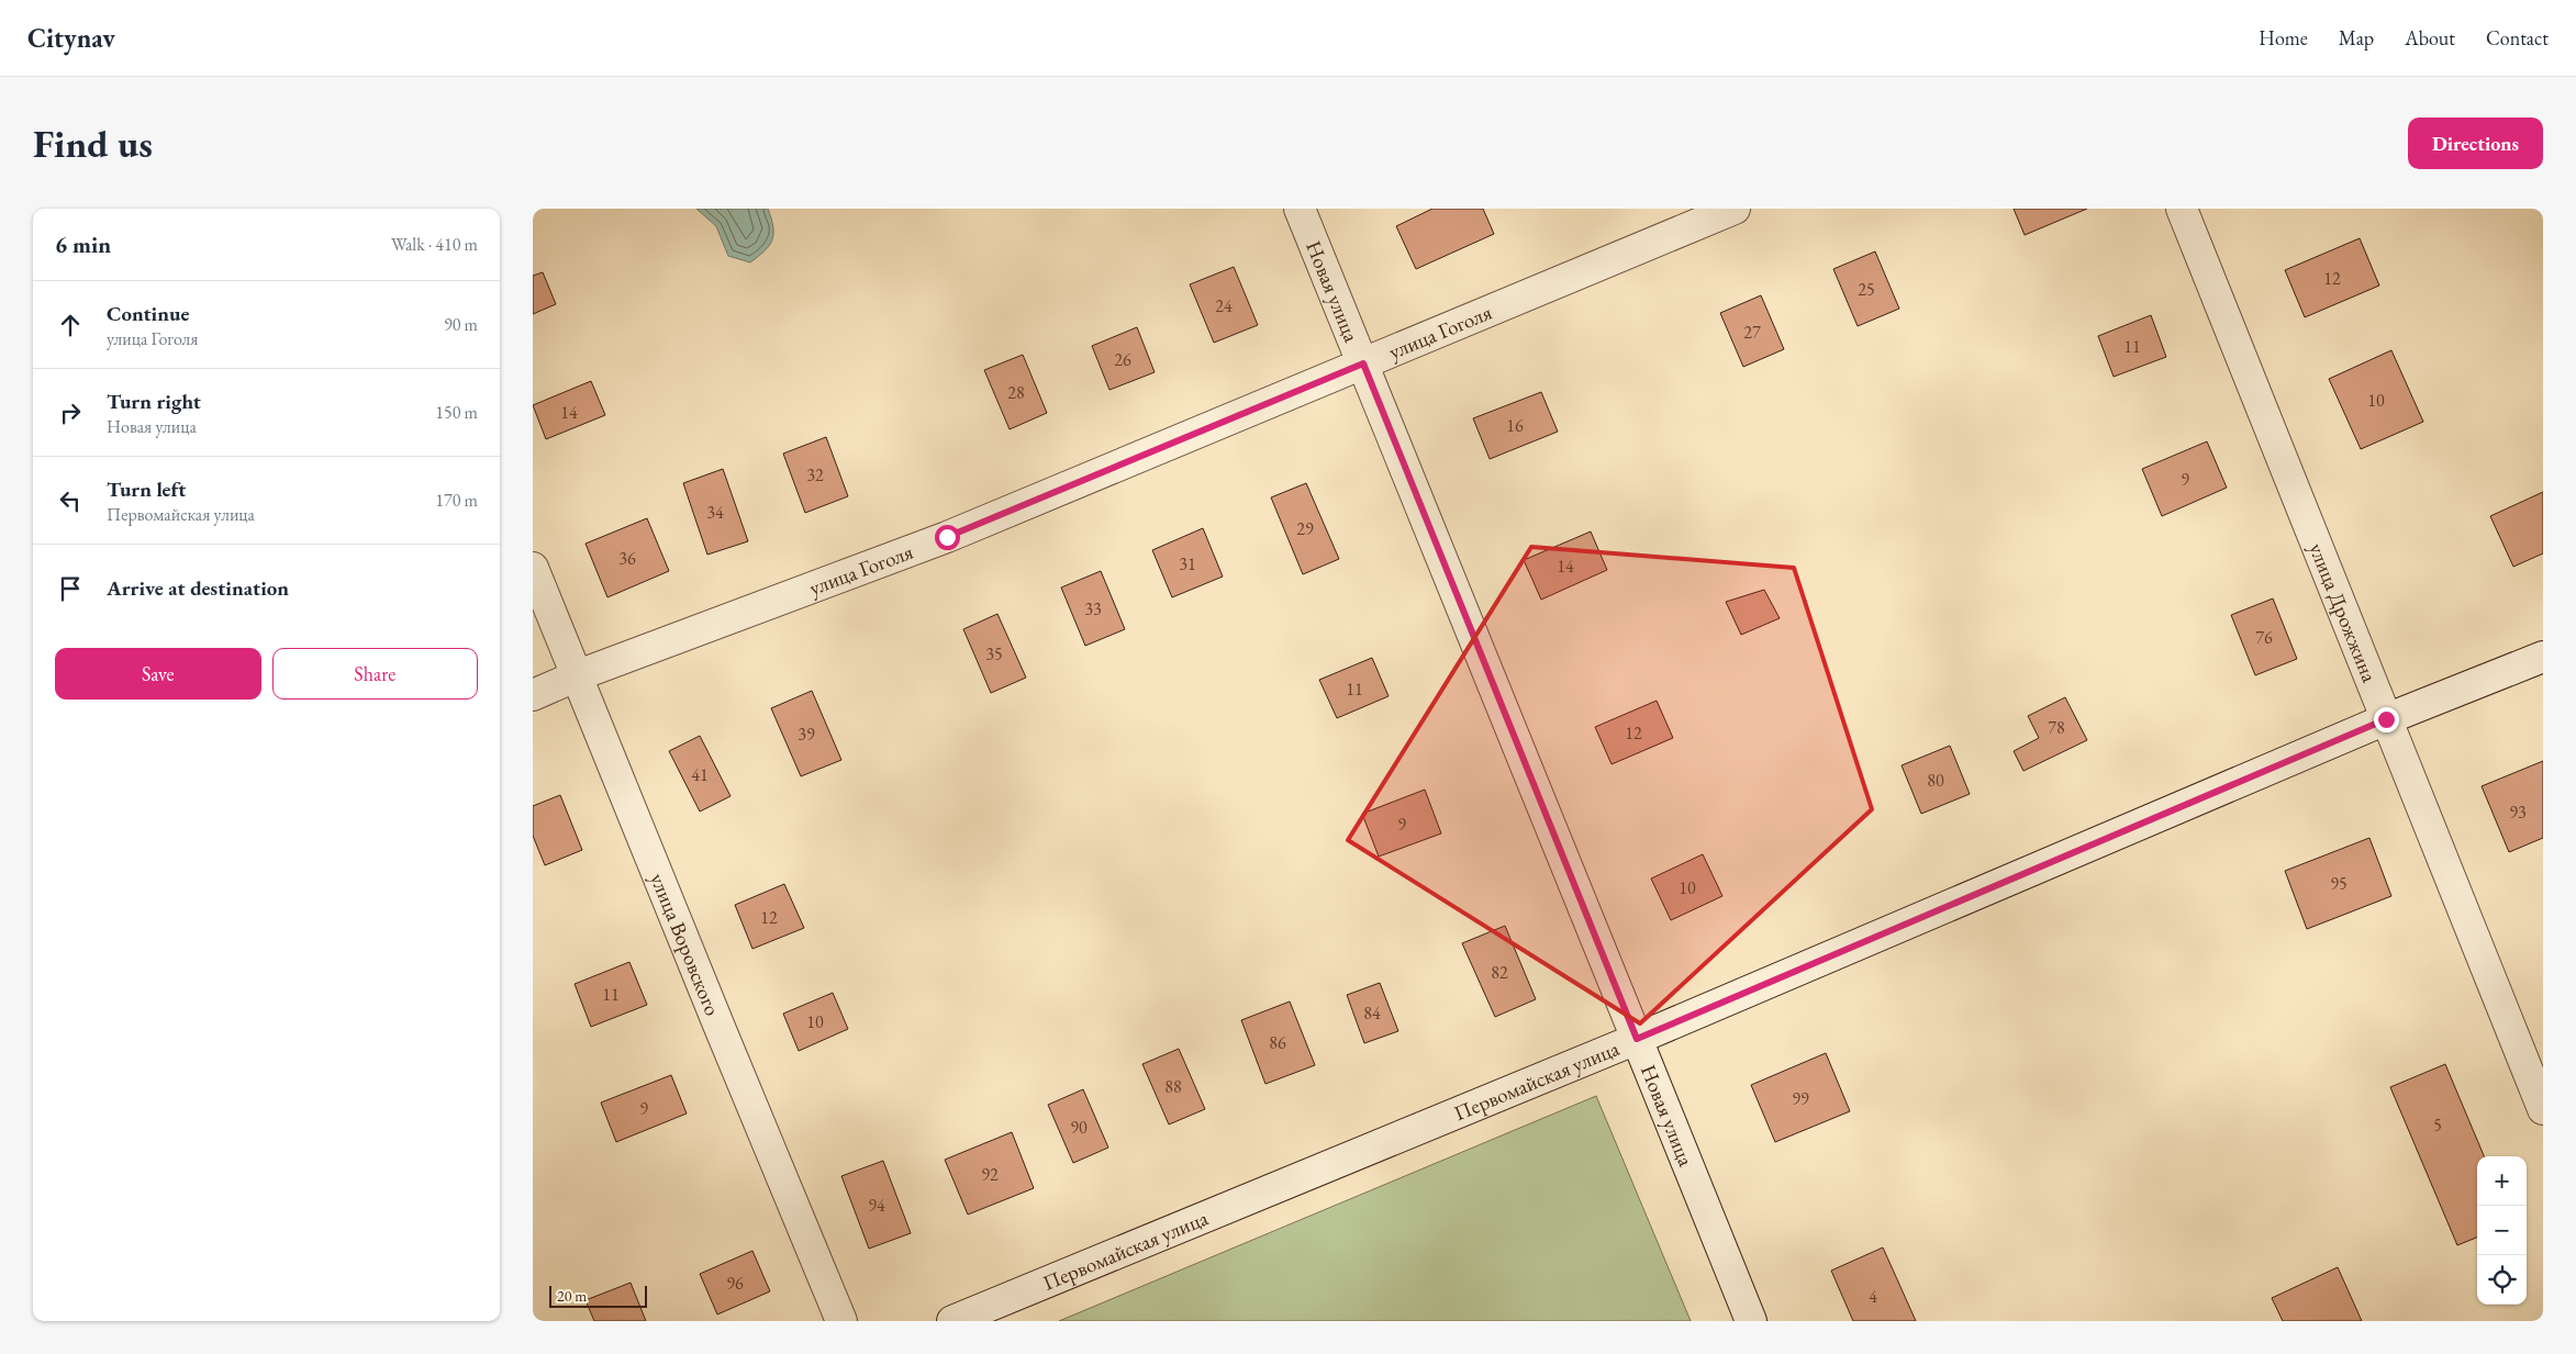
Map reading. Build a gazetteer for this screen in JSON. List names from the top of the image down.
{
  "streets": {
    "street": [
      "Новая улица",
      "улица Гоголя",
      "улица Дрожжина",
      "улица Воровского",
      "Первомайская улица"
    ]
  },
  "crossings": [
    ["Новая улица", "улица Гоголя"],
    ["Новая улица", "Первомайская улица"],
    ["улица Гоголя", "улица Воровского"],
    ["улица Дрожжина", "Первомайская улица"]
  ],
  "house_numbers": [
    "12",
    "25",
    "24",
    "27",
    "11",
    "26",
    "28",
    "10",
    "14",
    "16",
    "32",
    "9",
    "34",
    "29",
    "36",
    "31",
    "14",
    "33",
    "76",
    "35",
    "11",
    "78",
    "12",
    "39",
    "41",
    "80",
    "93",
    "9",
    "95",
    "10",
    "12",
    "82",
    "11",
    "84",
    "10",
    "86",
    "88",
    "99",
    "9",
    "5",
    "90",
    "92",
    "94",
    "96",
    "4"
  ],
  "scale_bar": "20 m",
  "page": {
    "header": "Citynav",
    "nav": [
      "Home",
      "Map",
      "About",
      "Contact"
    ],
    "buttons": [
      "Directions",
      ["Save", "Share"]
    ],
    "title": "Find us",
    "heading": ["6 min", "Walk · 410 m"],
    "list": [
      ["Continue", "улица Гоголя", "90 m"],
      ["Turn right", "Новая улица", "150 m"],
      ["Turn left", "Первомайская улица", "170 m"],
      "Arrive at destination"
    ],
    "map_buttons": ["+", "−"],
    "scale": "20 m"
  }
}
